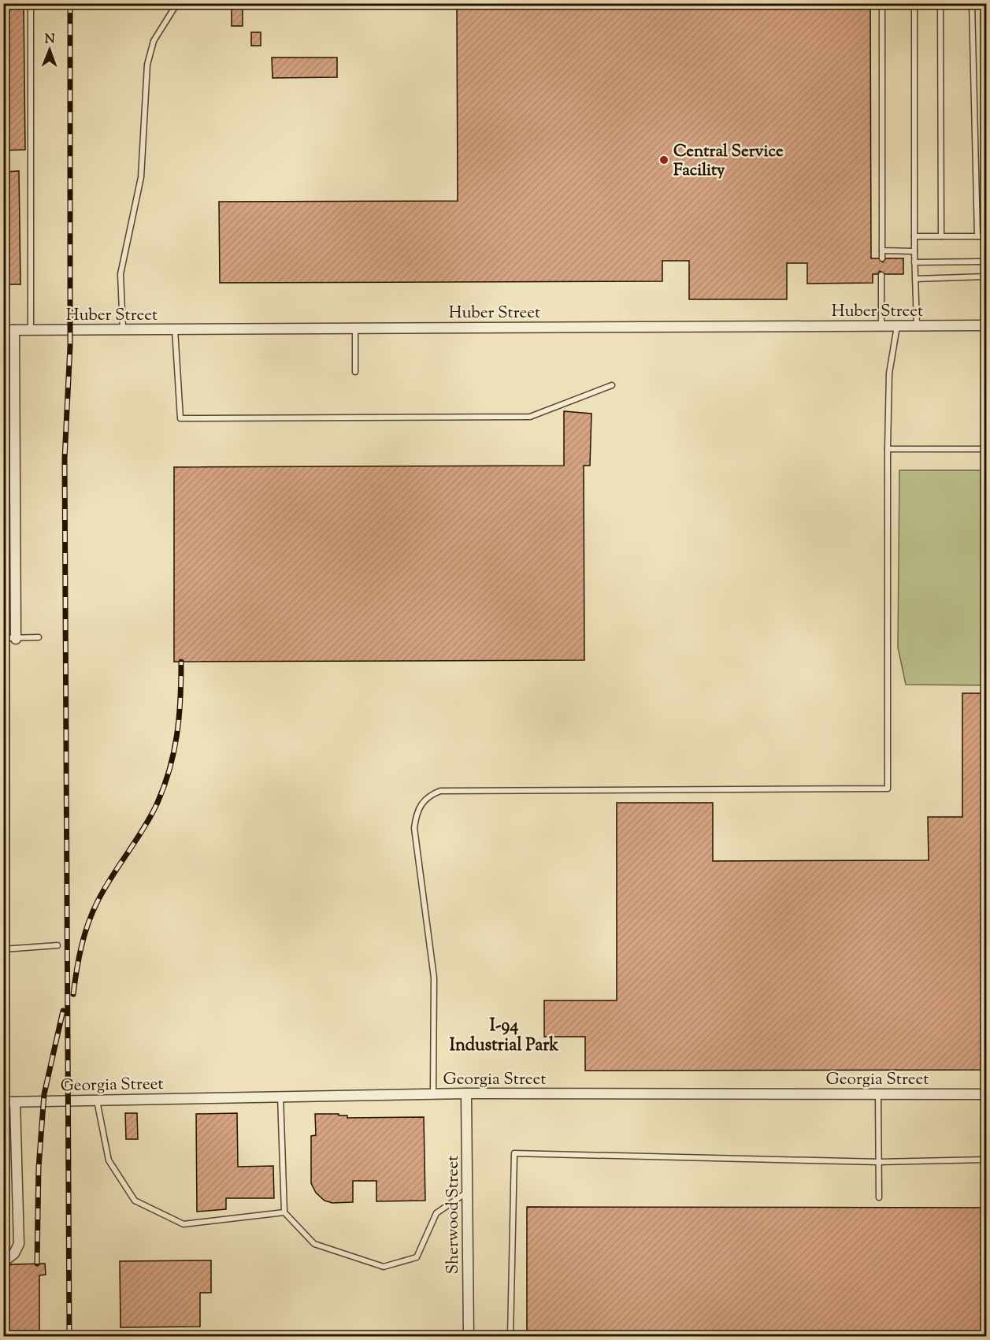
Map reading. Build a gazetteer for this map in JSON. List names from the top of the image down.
{
  "streets": {
    "street": ["Huber Street", "Georgia Street", "Sherwood Street"]
  },
  "crossings": [
    ["Georgia Street", "Sherwood Street"]
  ],
  "districts": ["I-94 Industrial Park"],
  "places": ["Central Service Facility"],
  "north": "top"
}
